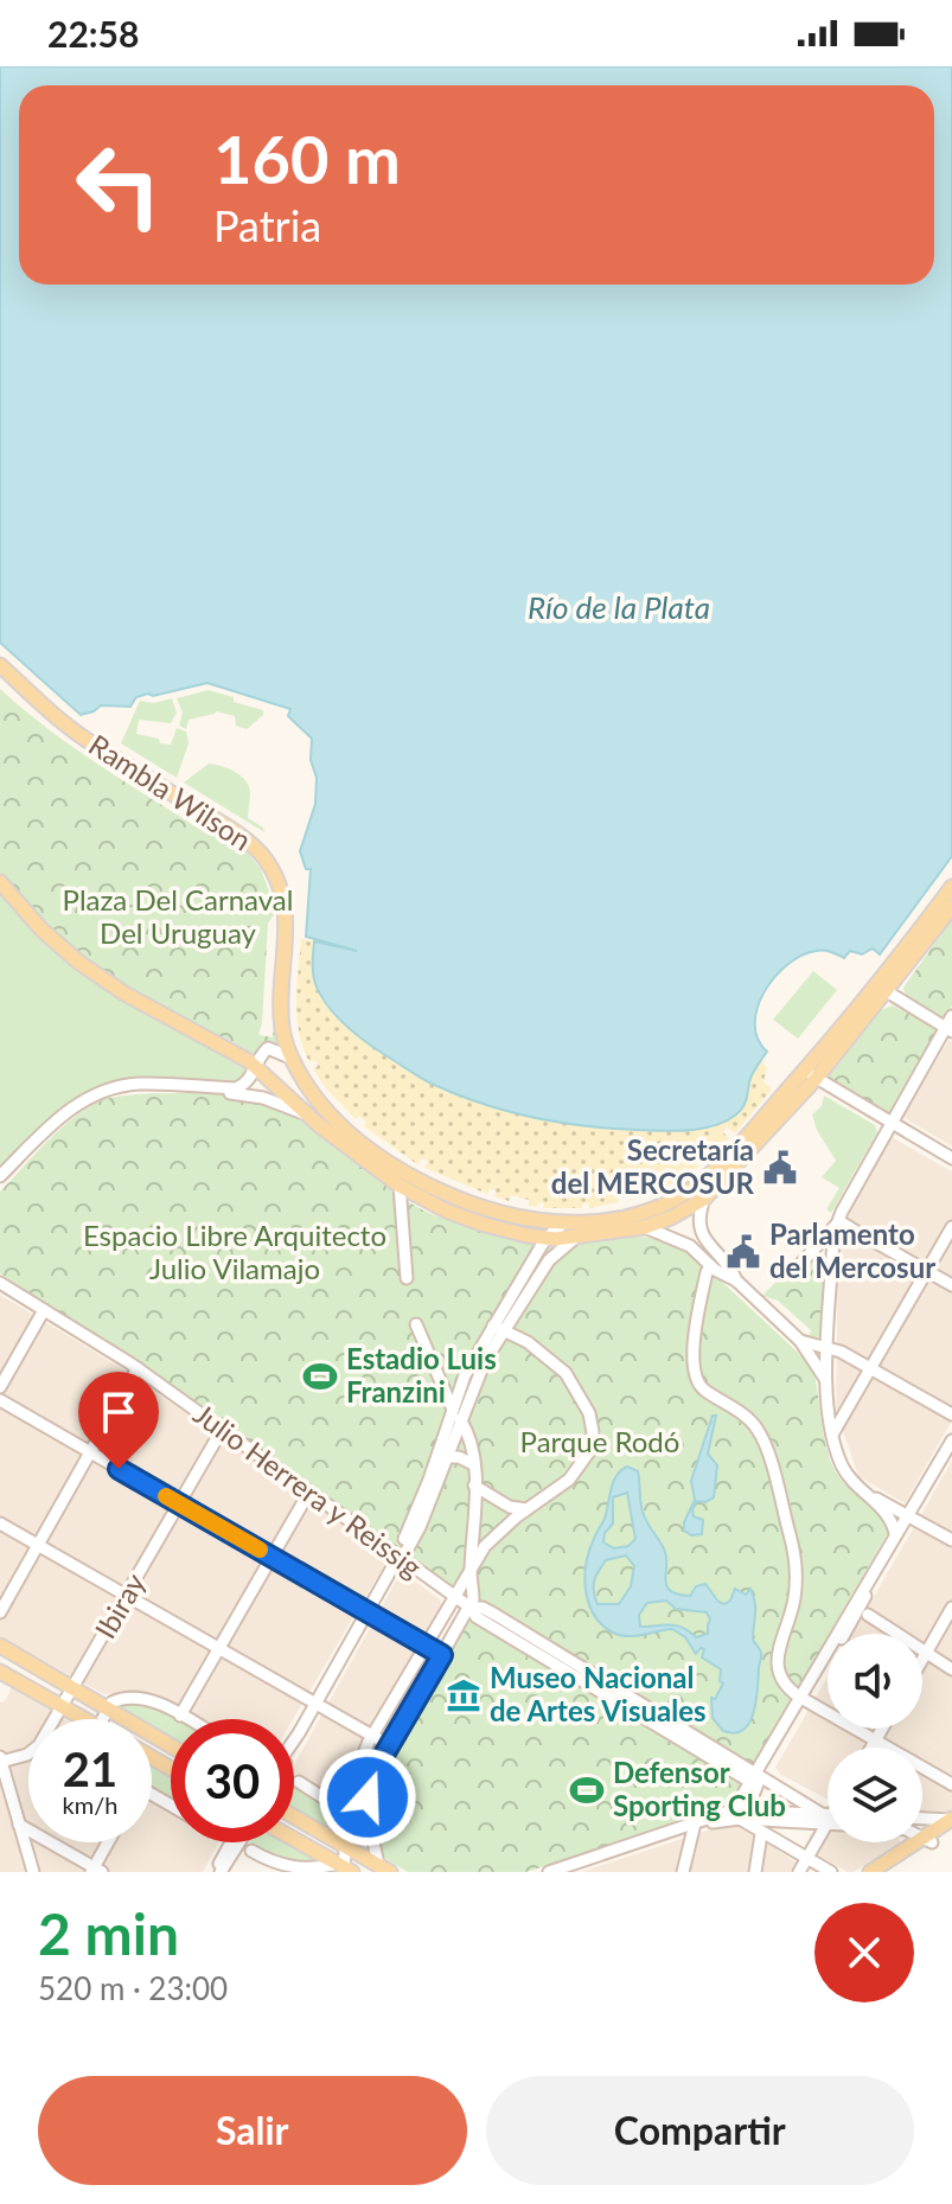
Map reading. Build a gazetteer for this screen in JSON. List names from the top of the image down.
{
  "streets": {
    "main road": ["Rambla Wilson"],
    "street": ["Julio Herrera y Reissig", "Ibiray"]
  },
  "crossings": [
    ["Julio Herrera y Reissig", "Ibiray"]
  ],
  "water": ["Río de la Plata"],
  "parks": ["Plaza Del Carnaval Del Uruguay", "Espacio Libre Arquitecto Julio Vilamajo", "Parque Rodó"],
  "places": {
    "public building": ["Secretaría del MERCOSUR", "Parlamento del Mercosur"],
    "sports": ["Estadio Luis Franzini", "Defensor Sporting Club"],
    "museum": ["Museo Nacional de Artes Visuales"]
  },
  "page": {
    "status": "22:58",
    "turn": ["160 m", "Patria"],
    "speed": "21 km/h",
    "limit": "30",
    "heading": ["2 min", "520 m · 23:00"],
    "buttons": ["Salir", "Compartir"]
  }
}
